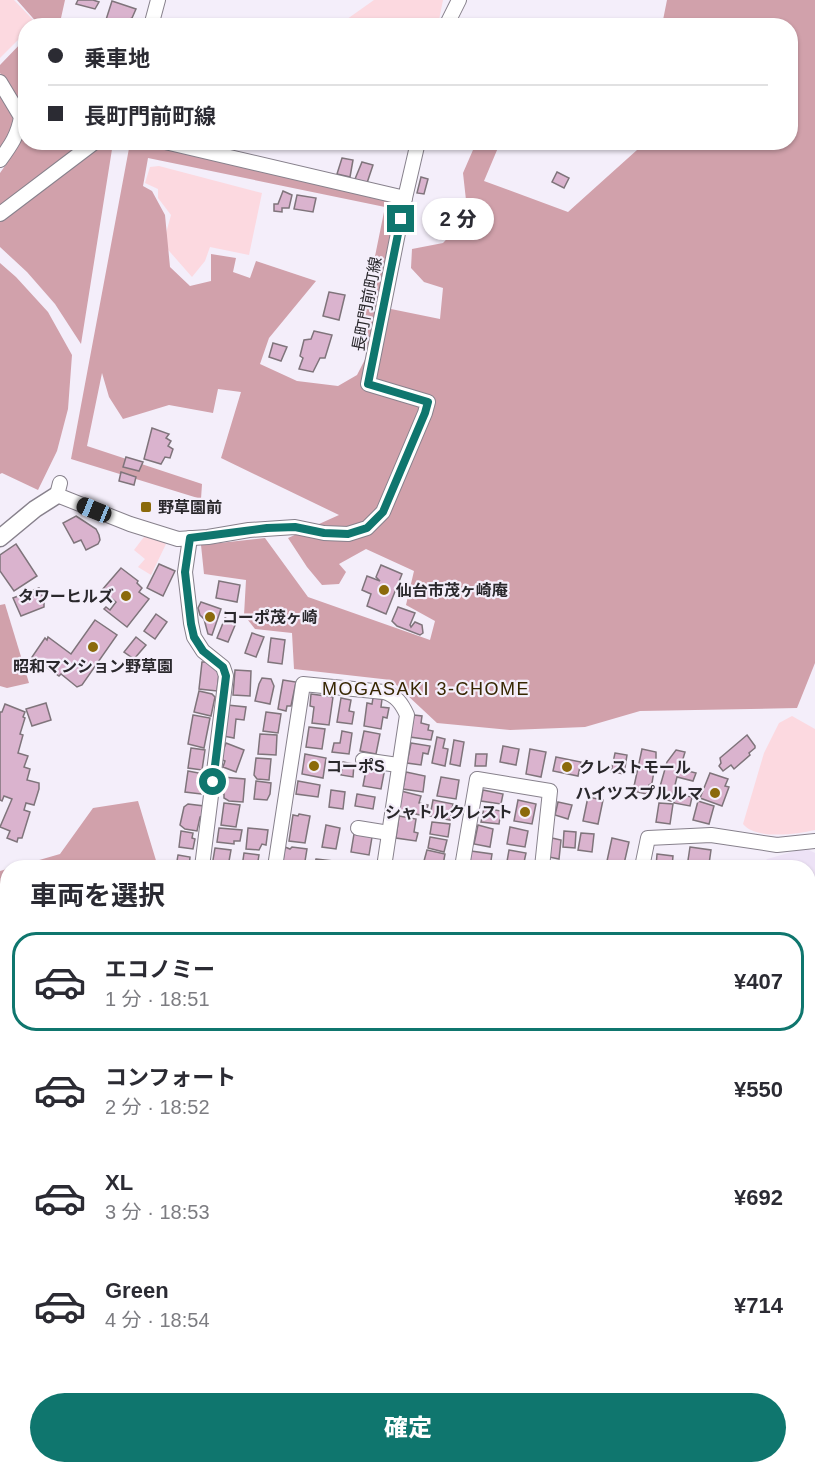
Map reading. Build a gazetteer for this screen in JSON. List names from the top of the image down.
{
  "streets": {
    "street": ["長町門前町線"]
  },
  "districts": ["MOGASAKI 3-CHOME"],
  "places": {
    "transit": ["野草園前"],
    "other": [
      "仙台市茂ヶ崎庵",
      "タワーヒルズ",
      "コーポ茂ヶ崎",
      "昭和マンション野草園",
      "コーポS",
      "クレストモール",
      "ハイツスプルルマ",
      "シャトルクレスト"
    ]
  },
  "page": {
    "banner": ["乗車地", "長町門前町線"],
    "bubble": "2 分",
    "heading": "車両を選択",
    "list": [
      {
        "name": "エコノミー",
        "note": "1 分 · 18:51",
        "value": "¥407"
      },
      {
        "name": "コンフォート",
        "note": "2 分 · 18:52",
        "value": "¥550"
      },
      {
        "name": "XL",
        "note": "3 分 · 18:53",
        "value": "¥692"
      },
      {
        "name": "Green",
        "note": "4 分 · 18:54",
        "value": "¥714"
      }
    ],
    "buttons": "確定"
  }
}
